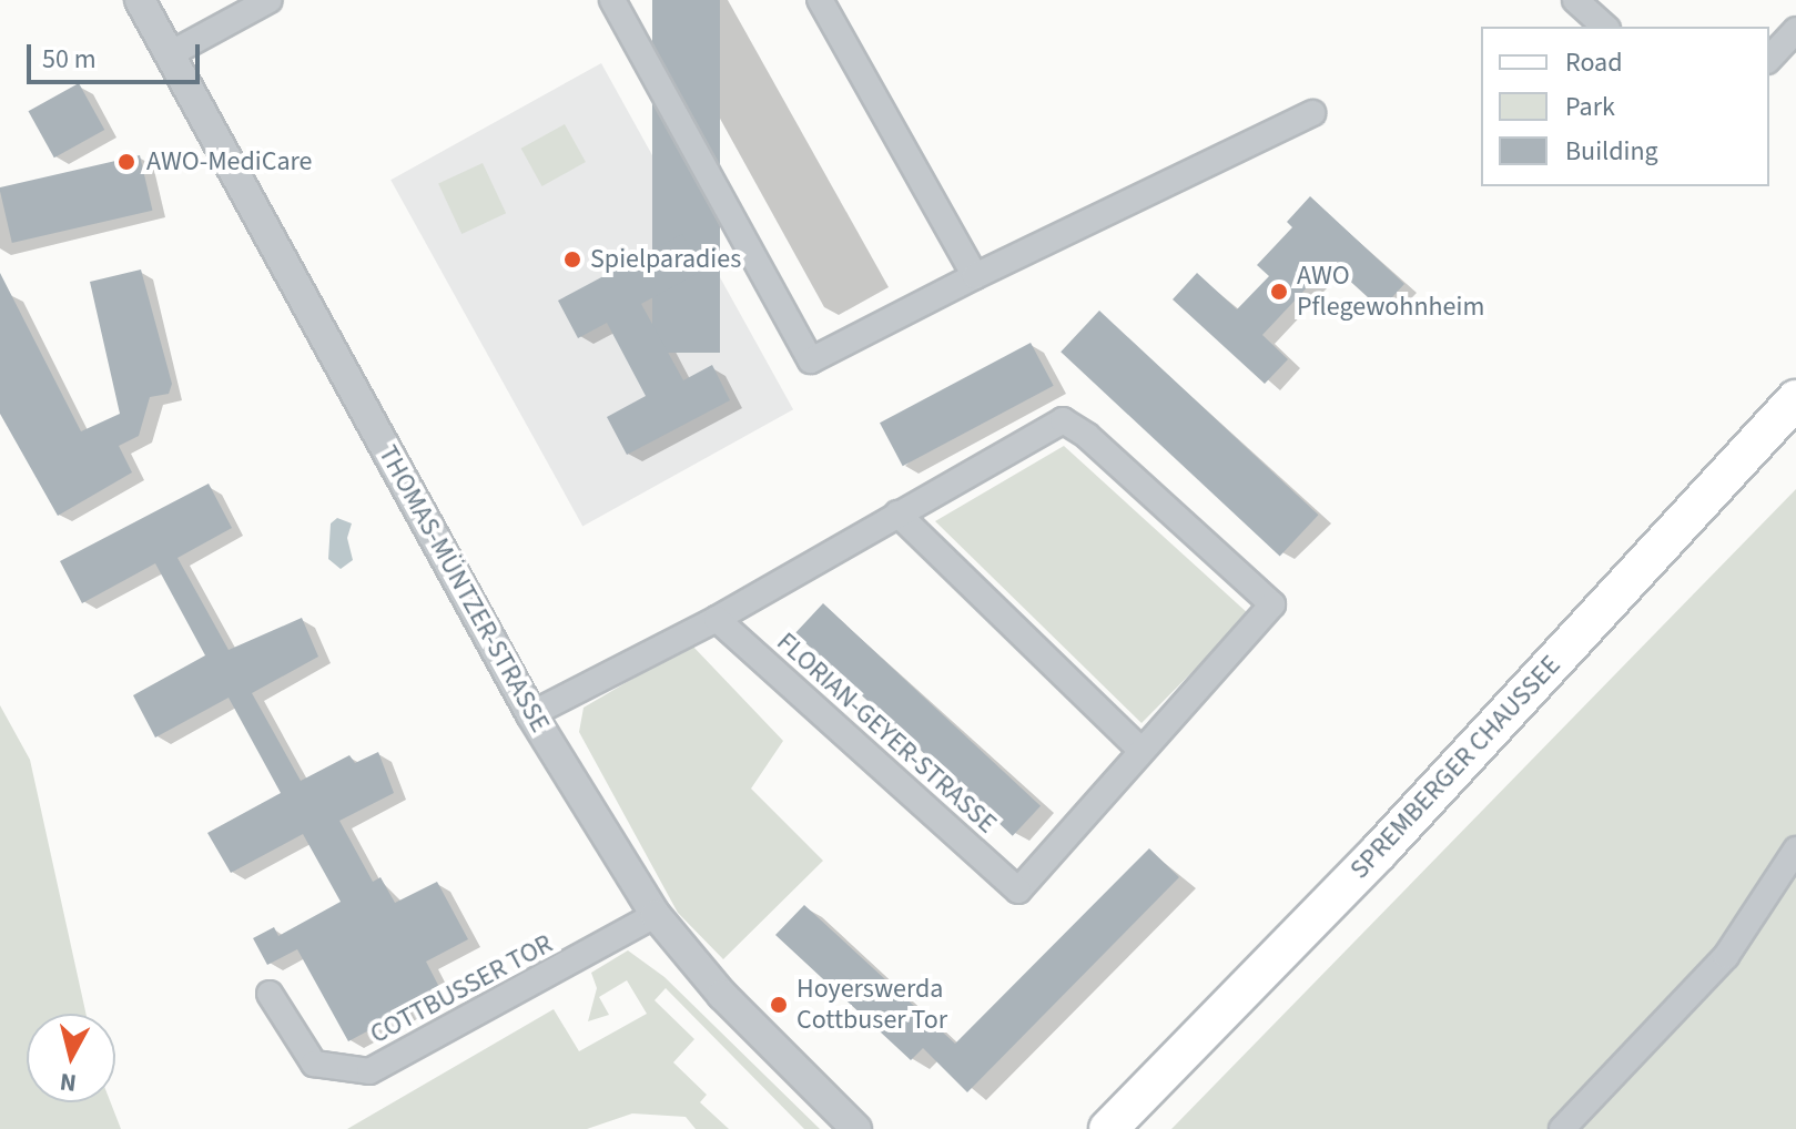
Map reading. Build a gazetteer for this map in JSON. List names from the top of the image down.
{
  "streets": {
    "main road": ["SPREMBERGER CHAUSSEE"],
    "street": ["THOMAS-MÜNTZER-STRASSE", "FLORIAN-GEYER-STRASSE", "COTTBUSSER TOR"]
  },
  "crossings": [
    ["THOMAS-MÜNTZER-STRASSE", "COTTBUSSER TOR"]
  ],
  "places": [
    "AWO-MediCare",
    "Spielparadies",
    "AWO Pflegewohnheim",
    "Hoyerswerda Cottbuser Tor"
  ],
  "legend": ["Road", "Park", "Building"],
  "scale_bar": "50 m",
  "north": "bottom"
}
